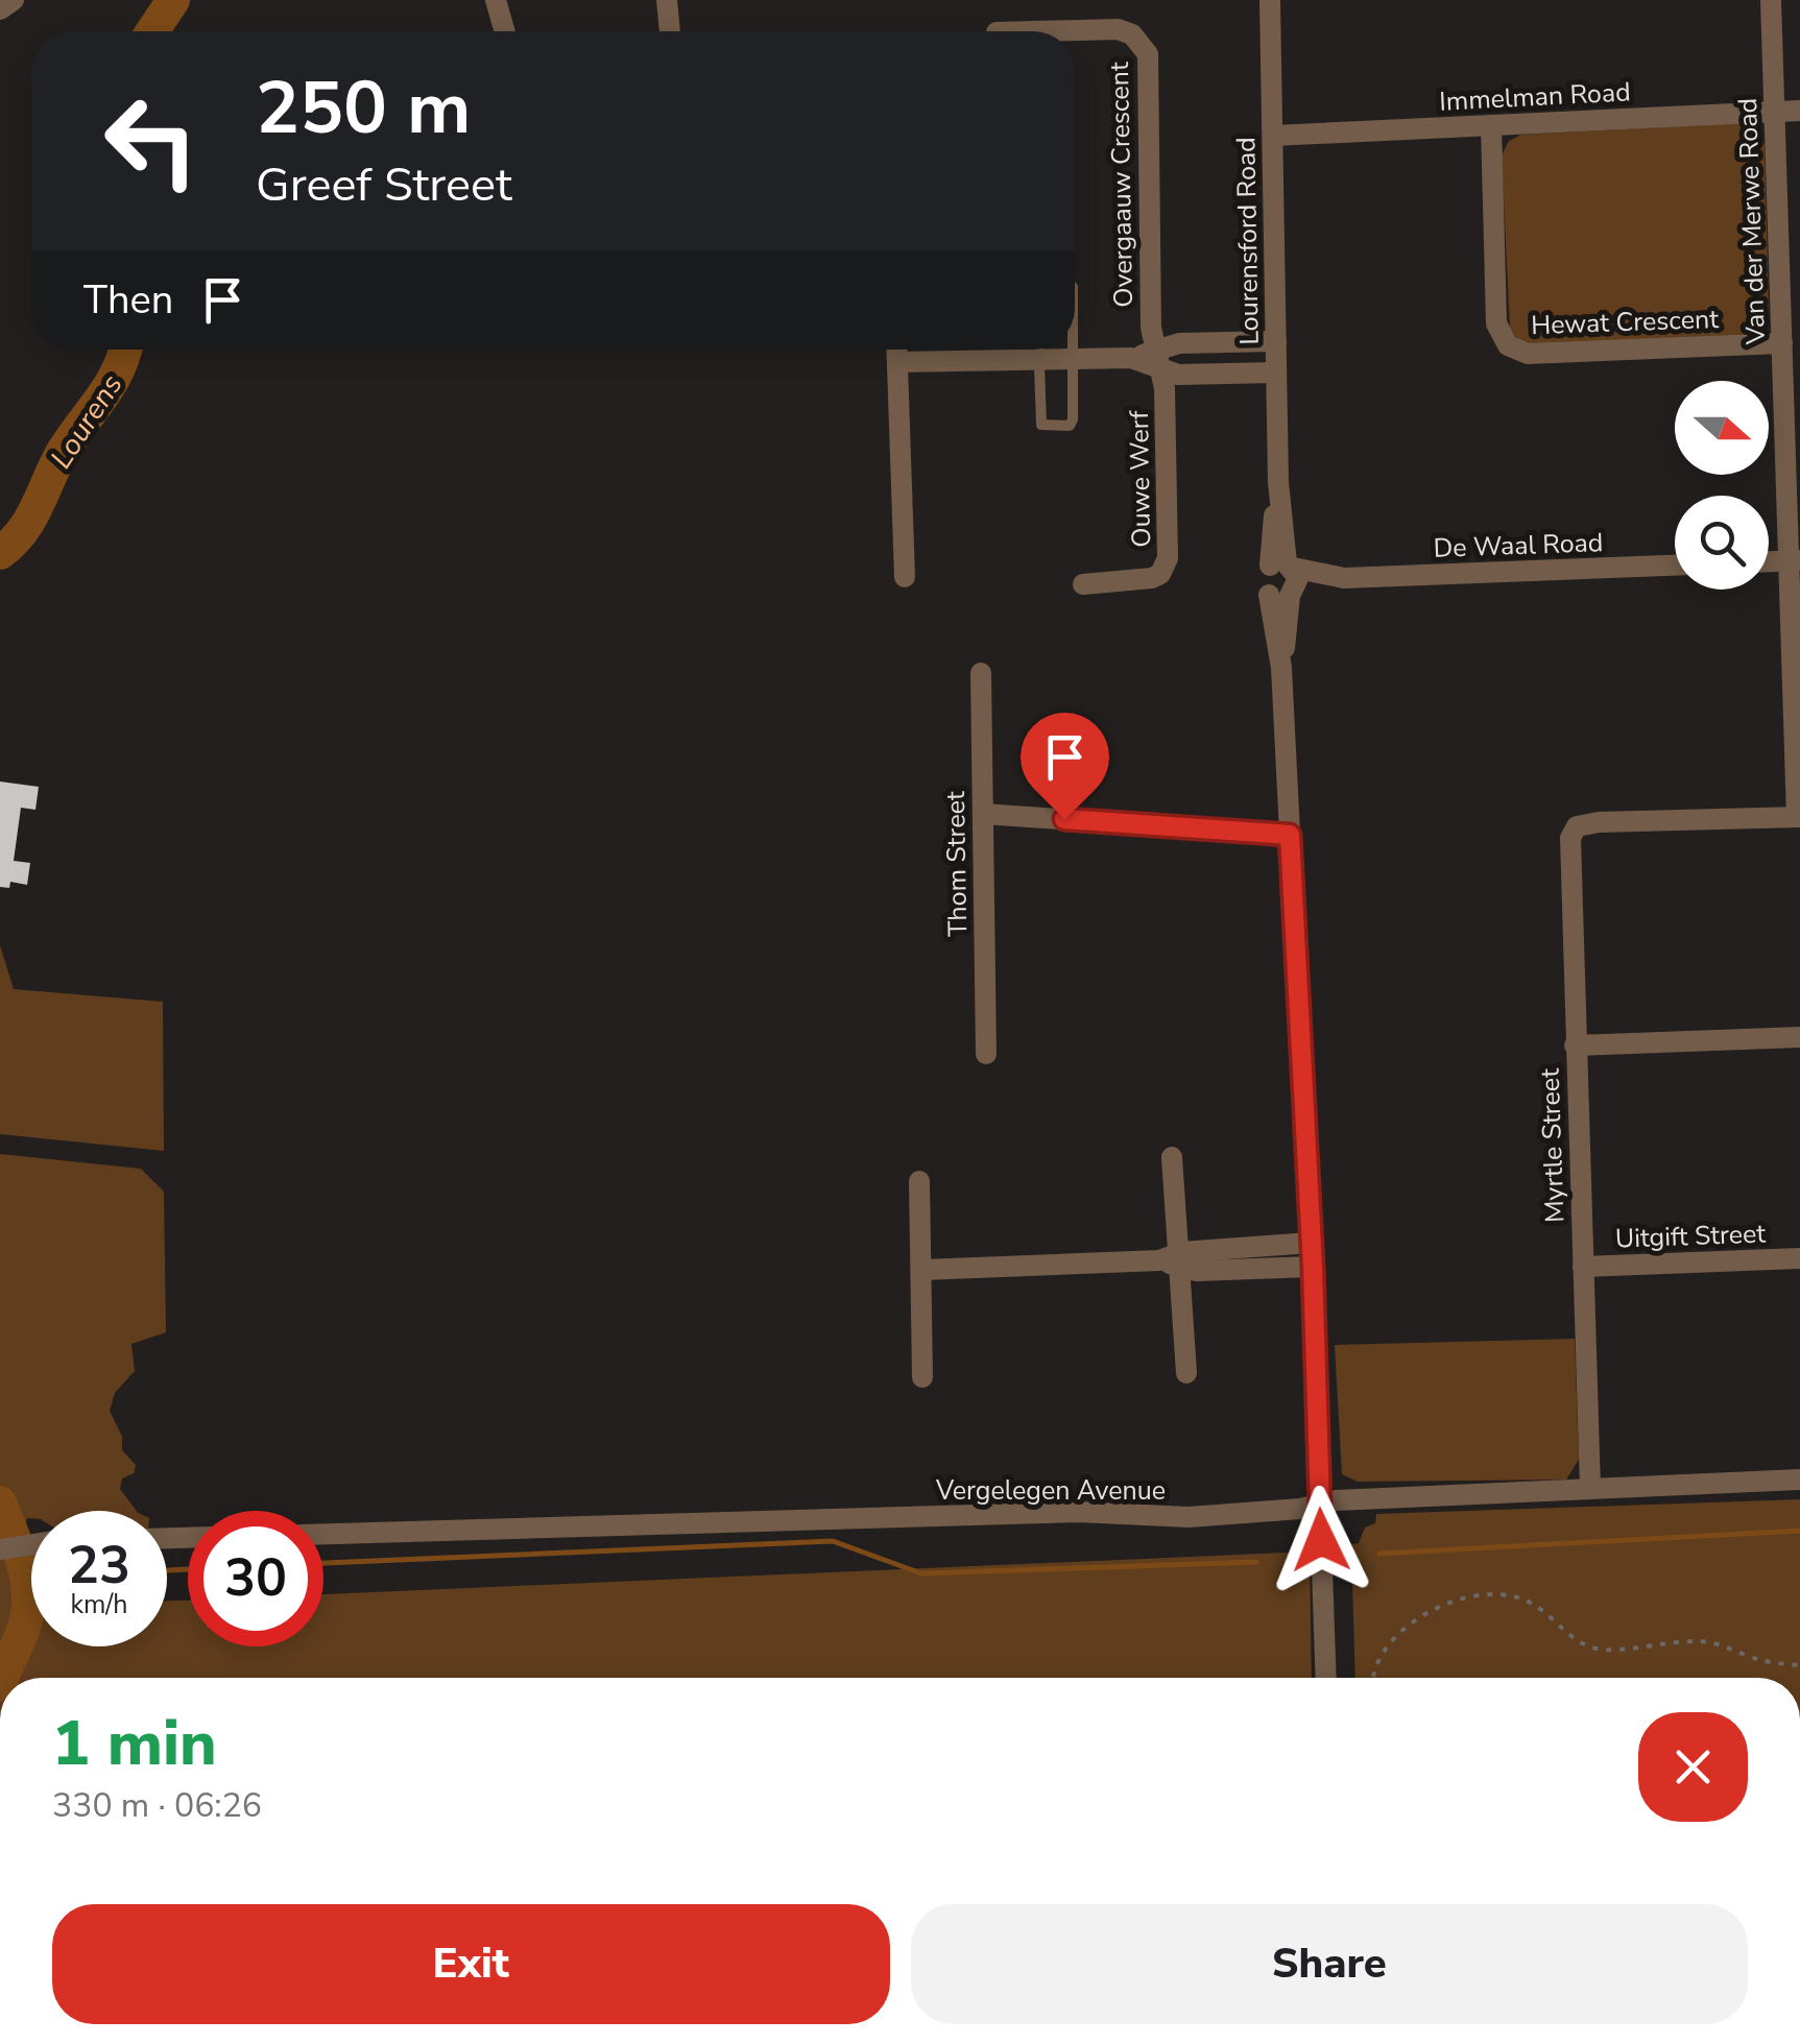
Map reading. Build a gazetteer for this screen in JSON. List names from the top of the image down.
{
  "streets": {
    "street": [
      "Immelman Road",
      "Overgaauw Crescent",
      "Van der Merwe Road",
      "Lourensford Road",
      "Hewat Crescent",
      "Ouwe Werf",
      "De Waal Road",
      "Thom Street",
      "Myrtle Street",
      "Uitgift Street",
      "Vergelegen Avenue"
    ]
  },
  "crossings": [
    ["Immelman Road", "Van der Merwe Road"],
    ["Immelman Road", "Lourensford Road"],
    ["Immelman Road", "Hewat Crescent"],
    ["Overgaauw Crescent", "Ouwe Werf"],
    ["Van der Merwe Road", "Hewat Crescent"],
    ["Van der Merwe Road", "Myrtle Street"],
    ["Lourensford Road", "De Waal Road"],
    ["Lourensford Road", "Vergelegen Avenue"],
    ["Myrtle Street", "Uitgift Street"],
    ["Myrtle Street", "Vergelegen Avenue"]
  ],
  "water": ["Lourens"],
  "north": "right",
  "page": {
    "turn": ["250 m", "Greef Street"],
    "then": "Then",
    "speed": "23 km/h",
    "limit": "30",
    "heading": ["1 min", "330 m · 06:26"],
    "buttons": ["Exit", "Share"]
  }
}
